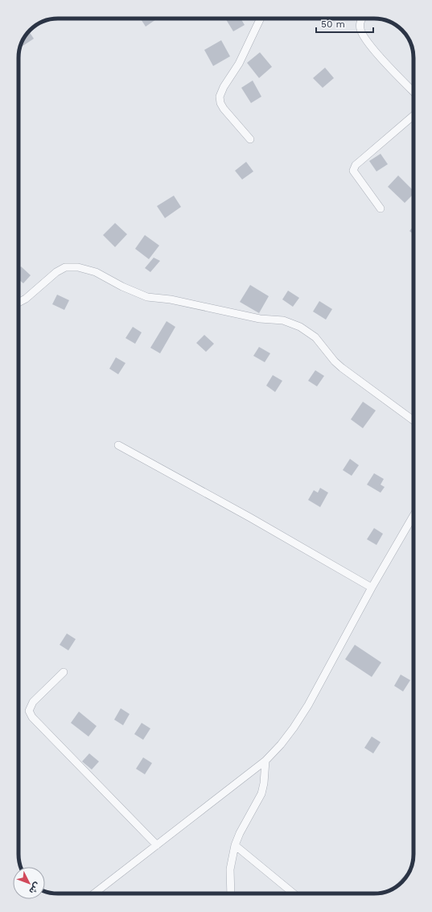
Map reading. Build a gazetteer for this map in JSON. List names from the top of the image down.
{
  "scale_bar": "50 m",
  "north": "bottom right"
}
